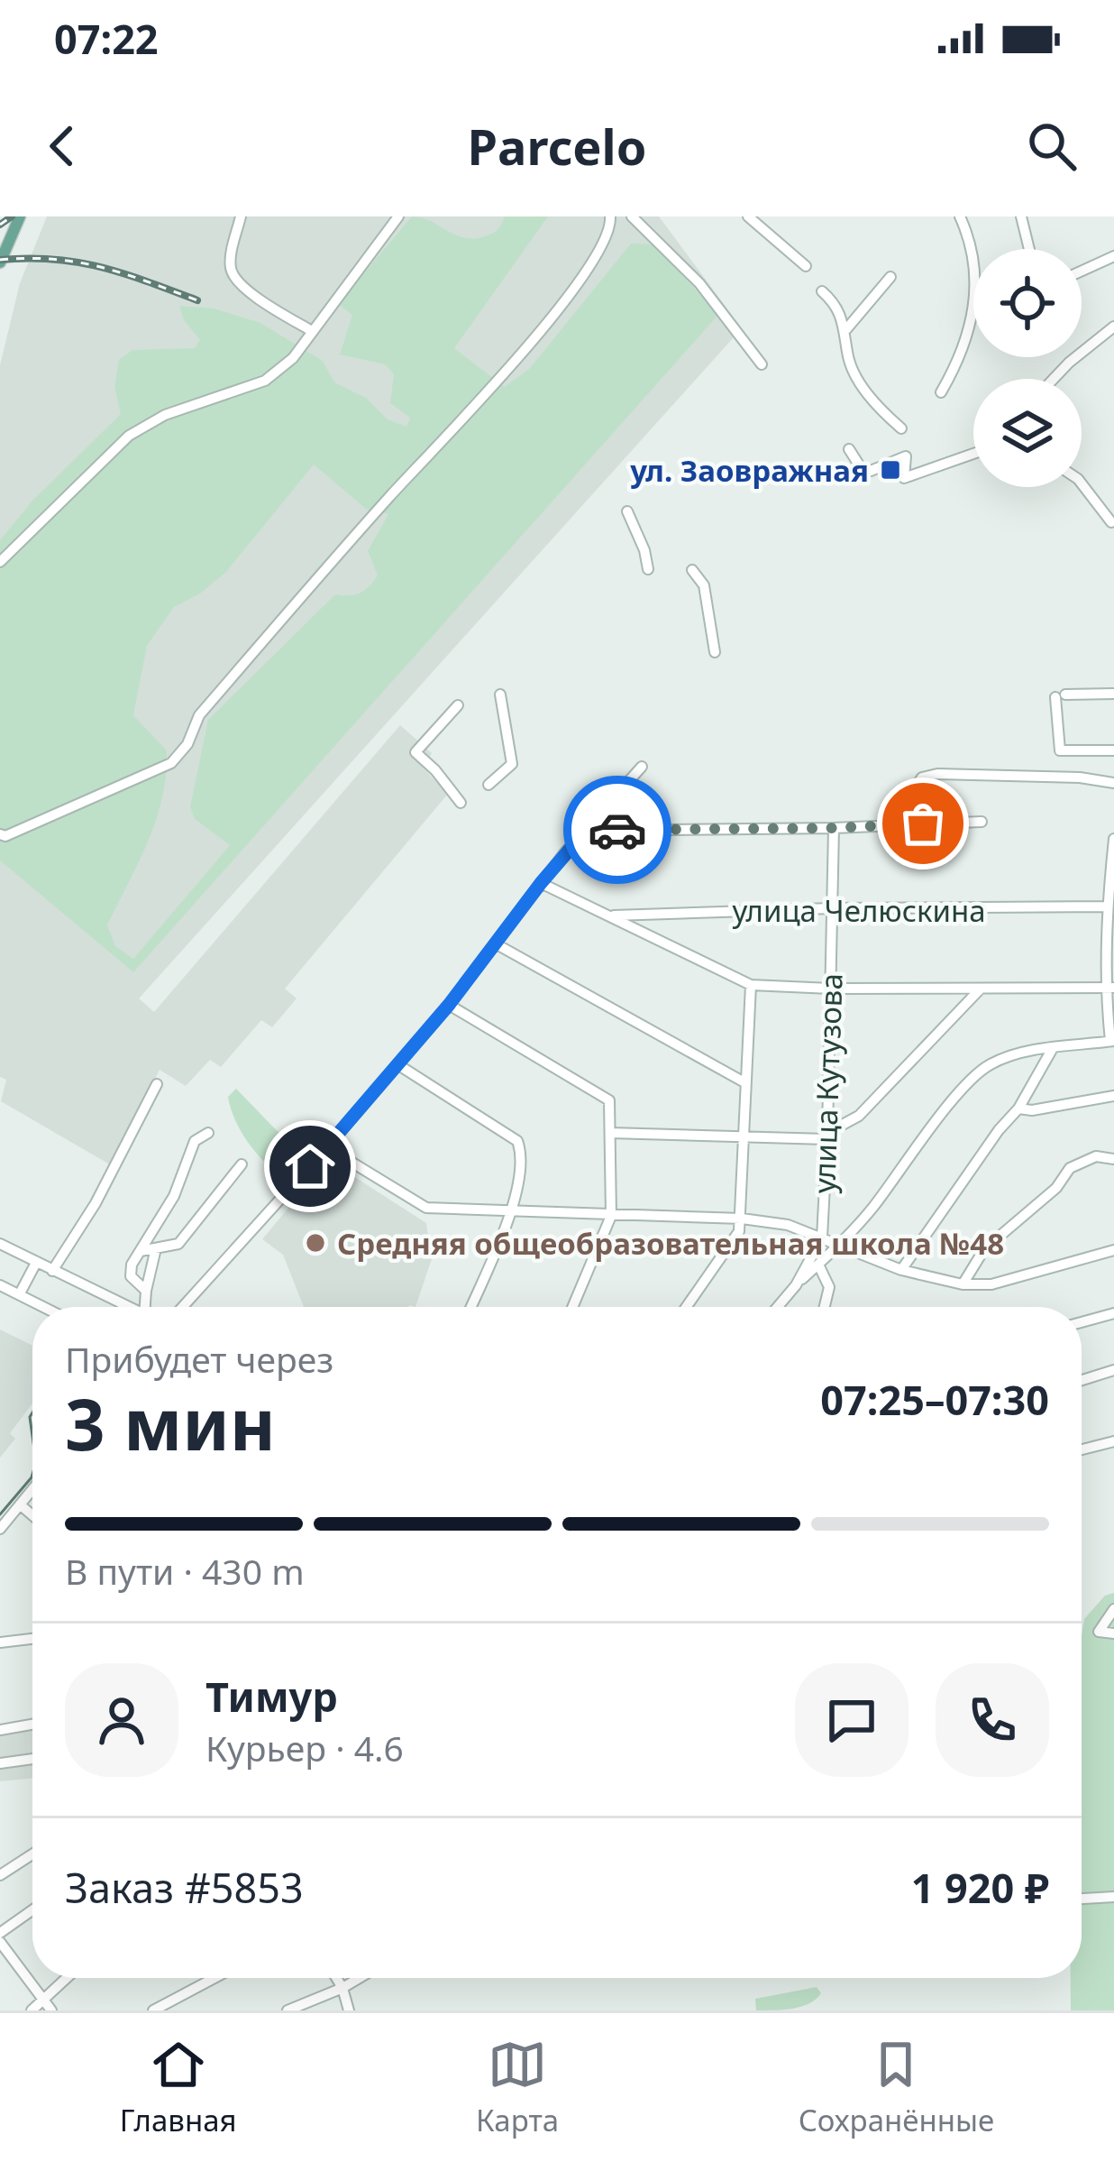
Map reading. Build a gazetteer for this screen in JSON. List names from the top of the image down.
{
  "streets": {
    "street": ["улица Челюскина", "улица Кутузова"]
  },
  "crossings": [
    ["улица Челюскина", "улица Кутузова"]
  ],
  "places": {
    "transit": ["ул. Заовражная"],
    "other": ["Средняя общеобразовательная школа №48"]
  },
  "page": {
    "status": "07:22",
    "header": "Parcelo",
    "heading": ["3 мин", "Прибудет через", "07:25–07:30"],
    "panel": [
      "Тимур",
      "Курьер · 4.6",
      "Заказ #5853",
      "1 920 ₽"
    ],
    "bar": "В пути · 430 m",
    "tabs": ["Главная", "Карта", "Сохранённые"]
  }
}
